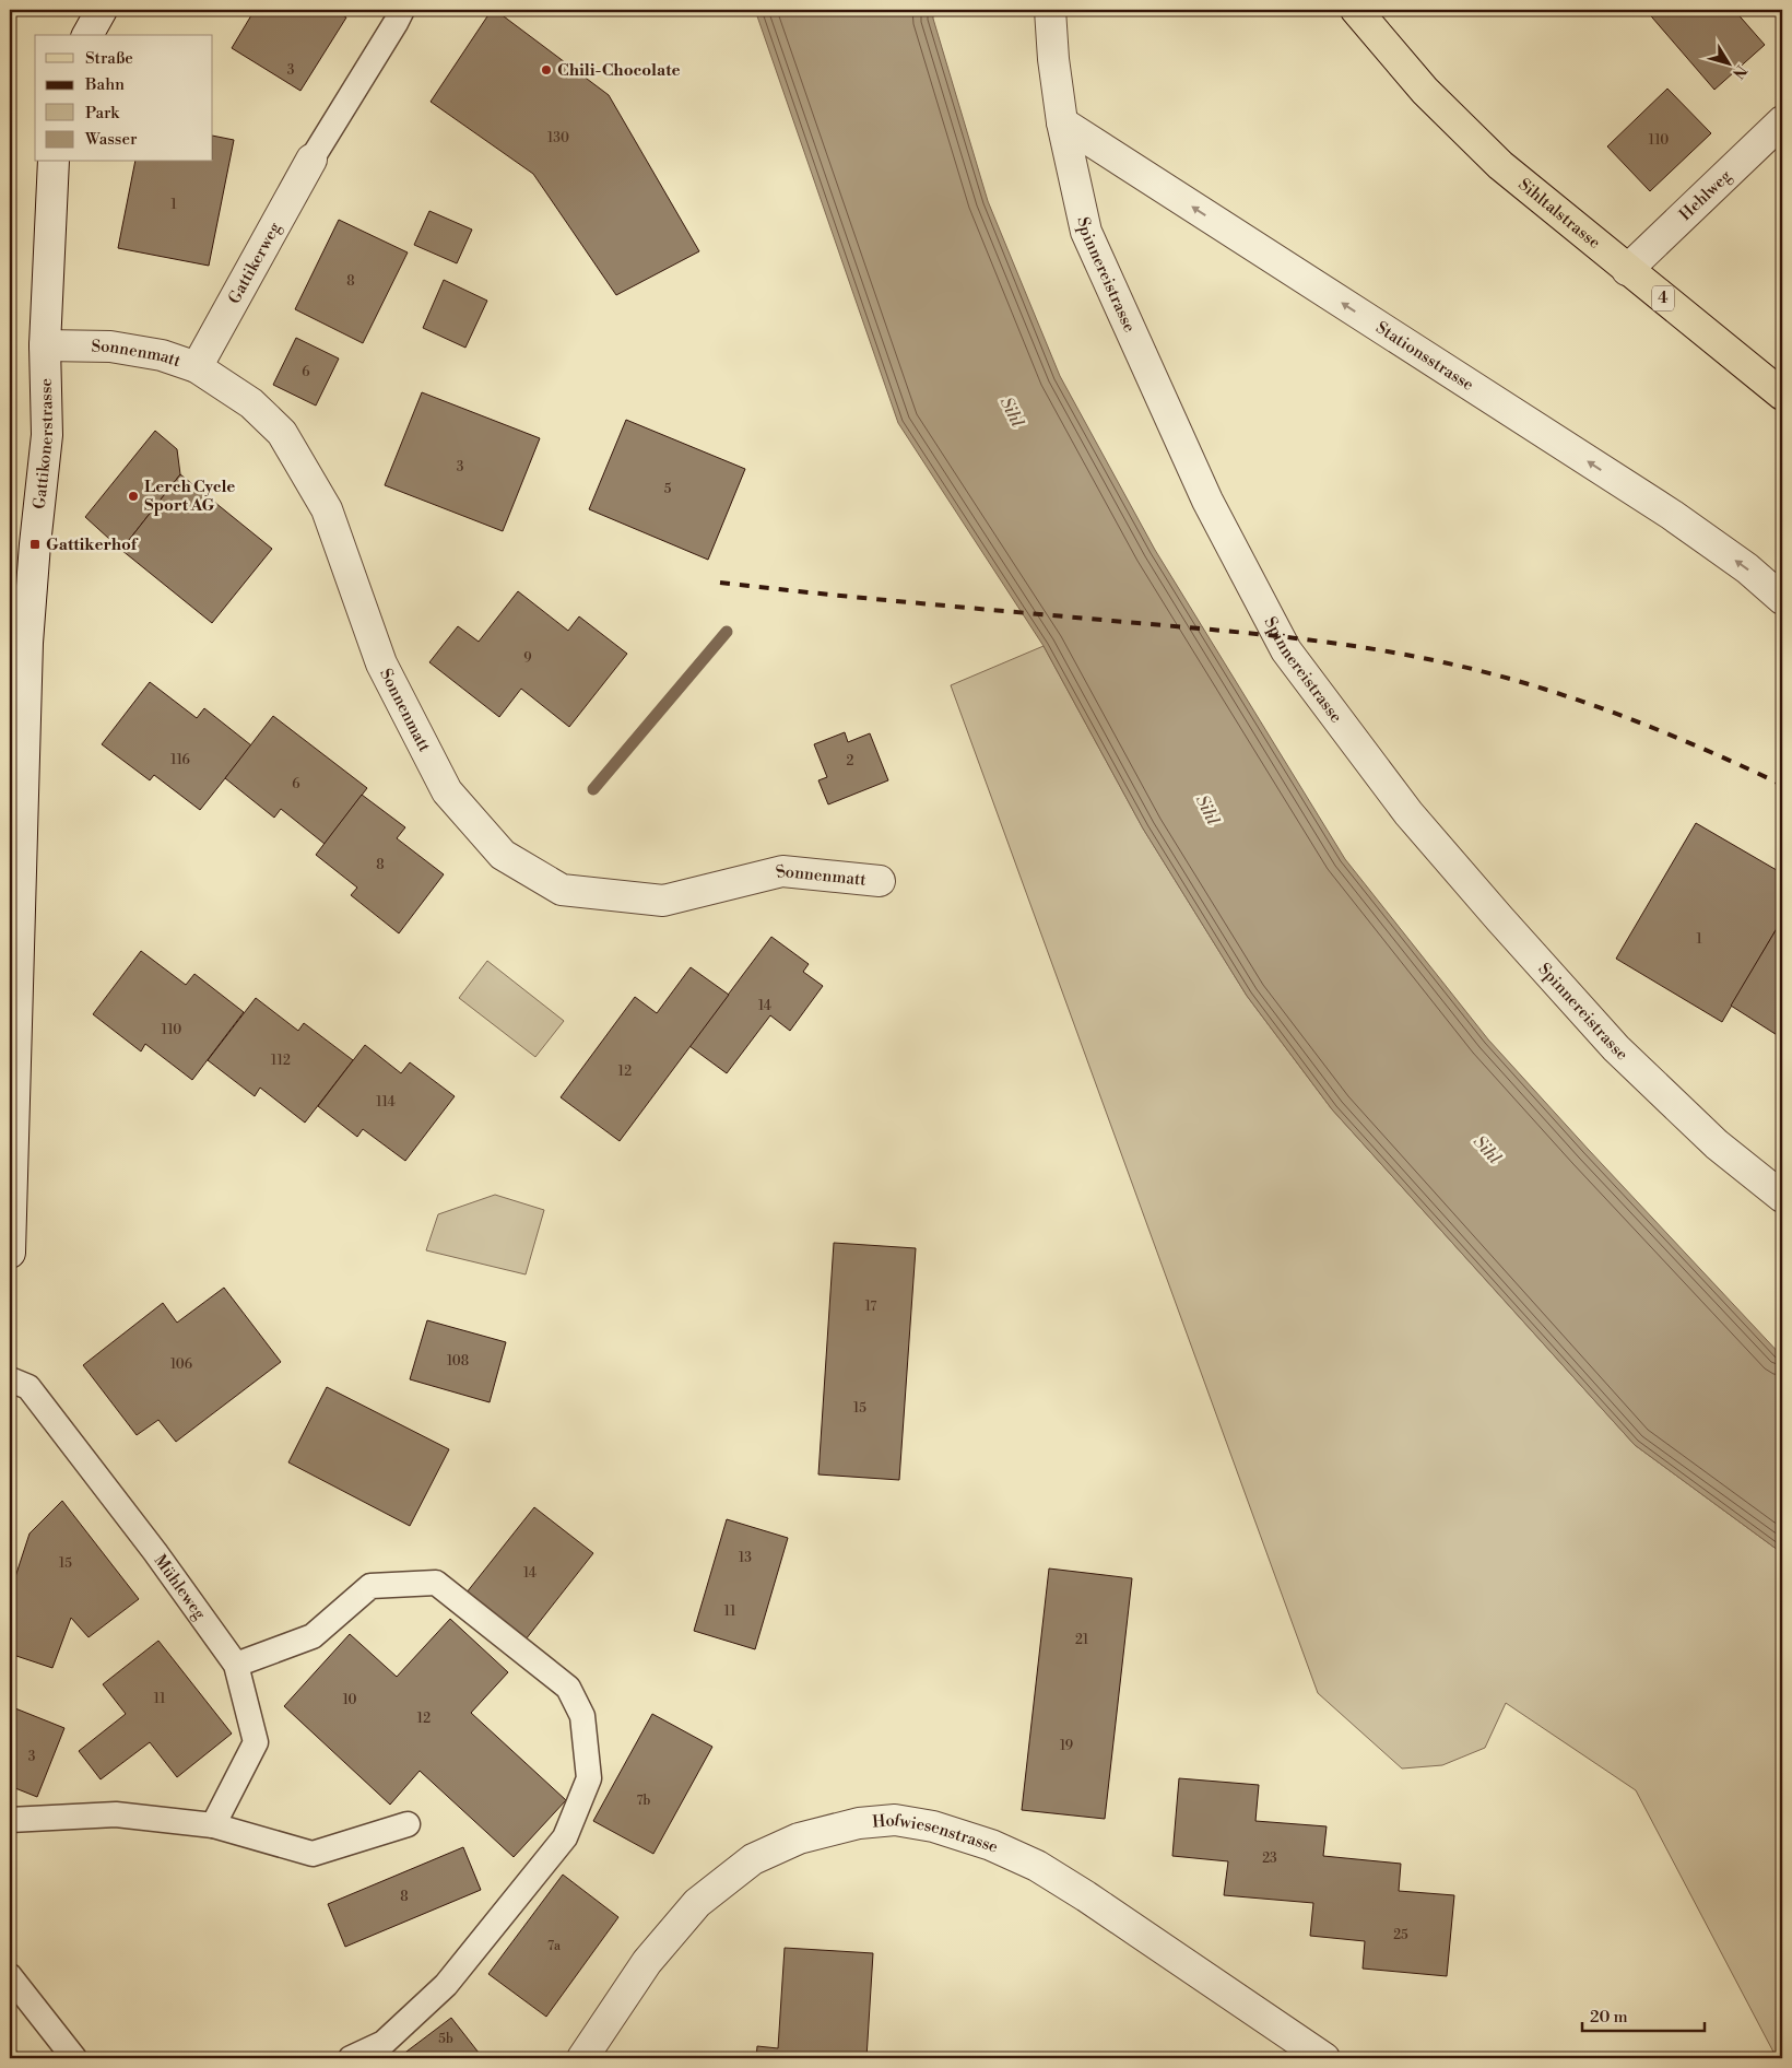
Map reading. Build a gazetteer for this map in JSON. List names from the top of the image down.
{
  "streets": {
    "main road": ["Sihltalstrasse", "4"],
    "street": [
      "Hehlweg",
      "Gattikerweg",
      "Spinnereistrasse",
      "Sonnenmatt",
      "Stationsstrasse",
      "Gattikonerstrasse",
      "Hofwiesenstrasse"
    ],
    "lane": ["Mühleweg"]
  },
  "crossings": [
    ["Hehlweg", "Sihltalstrasse"],
    ["Gattikerweg", "Sonnenmatt"],
    ["Spinnereistrasse", "Stationsstrasse"],
    ["Sonnenmatt", "Gattikonerstrasse"]
  ],
  "one_way": ["Stationsstrasse"],
  "water": ["Sihl"],
  "places": {
    "other": ["Chili-Chocolate", "Lerch Cycle Sport AG"],
    "transit": ["Gattikerhof"]
  },
  "house_numbers": [
    "3",
    "130",
    "110",
    "1",
    "8",
    "6",
    "3",
    "5",
    "9",
    "116",
    "2",
    "6",
    "8",
    "1",
    "14",
    "110",
    "112",
    "12",
    "114",
    "17",
    "108",
    "106",
    "15",
    "13",
    "15",
    "14",
    "11",
    "21",
    "11",
    "10",
    "12",
    "19",
    "3",
    "7b",
    "23",
    "8",
    "25",
    "7a",
    "5b"
  ],
  "legend": [
    "Straße",
    "Bahn",
    "Park",
    "Wasser"
  ],
  "scale_bar": "20 m",
  "north": "bottom right"
}
